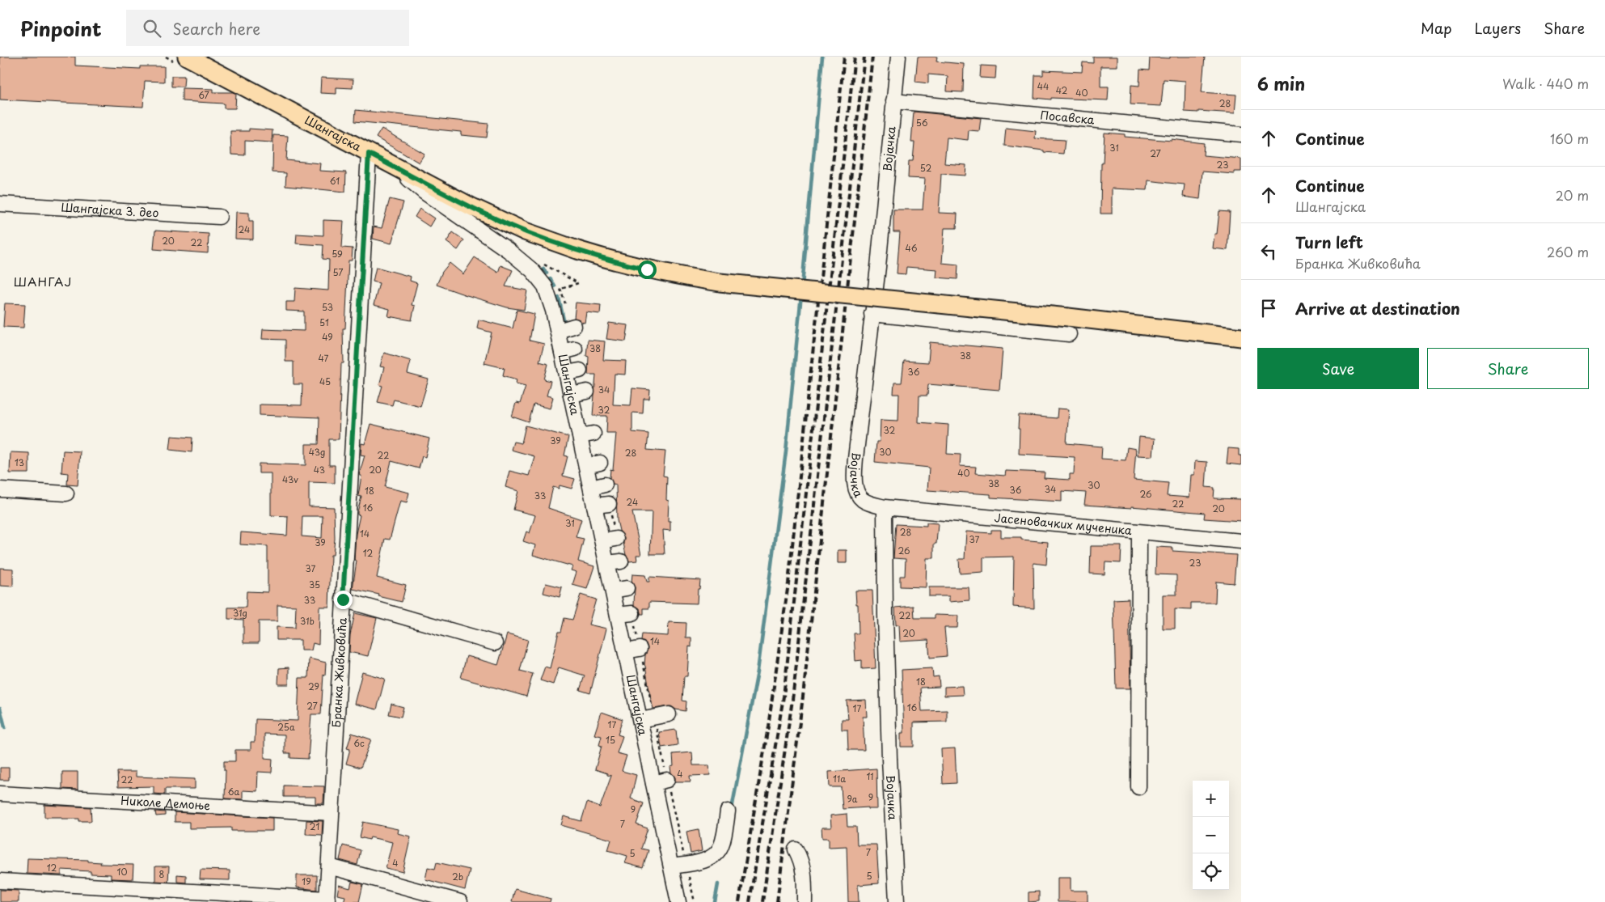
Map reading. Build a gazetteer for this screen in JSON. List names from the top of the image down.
{
  "streets": {
    "main road": ["Шангајска"],
    "street": [
      "Посавска",
      "Војачка",
      "Шангајска 3. део",
      "Јасеновачких мученика",
      "Бранка Живковића",
      "Николе Демоње"
    ]
  },
  "crossings": [
    ["Посавска", "Војачка"],
    ["Шангајска", "Бранка Живковића"],
    ["Војачка", "Јасеновачких мученика"],
    ["Бранка Живковића", "Николе Демоње"]
  ],
  "districts": ["ШАНГАЈ"],
  "house_numbers": [
    "44",
    "42",
    "40",
    "67",
    "28",
    "56",
    "31",
    "27",
    "23",
    "52",
    "61",
    "24",
    "20",
    "22",
    "46",
    "59",
    "57",
    "53",
    "51",
    "49",
    "38",
    "38",
    "47",
    "36",
    "45",
    "34",
    "32",
    "32",
    "39",
    "43g",
    "30",
    "28",
    "22",
    "13",
    "43",
    "20",
    "40",
    "43v",
    "38",
    "30",
    "34",
    "36",
    "18",
    "26",
    "33",
    "24",
    "22",
    "16",
    "20",
    "31",
    "28",
    "14",
    "37",
    "39",
    "26",
    "12",
    "23",
    "37",
    "35",
    "33",
    "31g",
    "22",
    "31b",
    "20",
    "14",
    "18",
    "29",
    "27",
    "16",
    "17",
    "17",
    "25a",
    "15",
    "6c",
    "4",
    "11",
    "11a",
    "22",
    "6a",
    "9",
    "9a",
    "9",
    "7",
    "21",
    "7",
    "5",
    "4",
    "12",
    "10",
    "8",
    "5",
    "2b",
    "19"
  ],
  "page": {
    "header": "Pinpoint",
    "search": "Search here",
    "nav": ["Map", "Layers", "Share"],
    "heading": ["6 min", "Walk · 440 m"],
    "list": [
      ["Continue", "160 m"],
      ["Continue", "Шангајска", "20 m"],
      ["Turn left", "Бранка Живковића", "260 m"],
      "Arrive at destination"
    ],
    "buttons": ["Save", "Share"],
    "map_buttons": ["+", "−"]
  }
}
